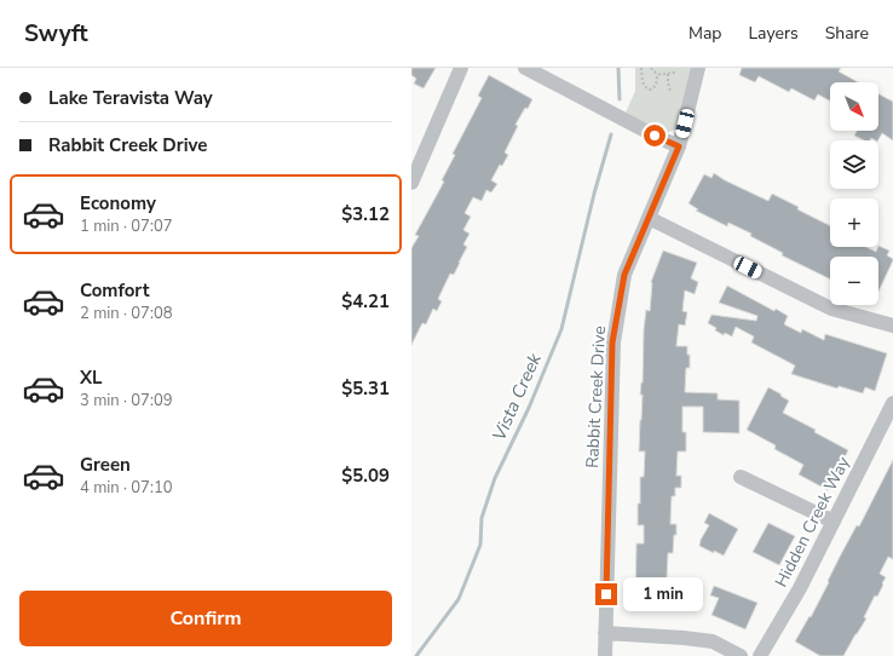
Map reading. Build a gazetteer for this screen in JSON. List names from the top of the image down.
{
  "streets": {
    "street": ["Rabbit Creek Drive", "Hidden Creek Way"]
  },
  "water": ["Vista Creek"],
  "north": "bottom right",
  "page": {
    "header": "Swyft",
    "nav": ["Map", "Layers", "Share"],
    "banner": ["Lake Teravista Way", "Rabbit Creek Drive"],
    "map_buttons": ["+", "−"],
    "list": [
      {
        "name": "Economy",
        "note": "1 min · 07:07",
        "value": "$3.12"
      },
      {
        "name": "Comfort",
        "note": "2 min · 07:08",
        "value": "$4.21"
      },
      {
        "name": "XL",
        "note": "3 min · 07:09",
        "value": "$5.31"
      },
      {
        "name": "Green",
        "note": "4 min · 07:10",
        "value": "$5.09"
      }
    ],
    "bubble": "1 min",
    "buttons": "Confirm"
  }
}
